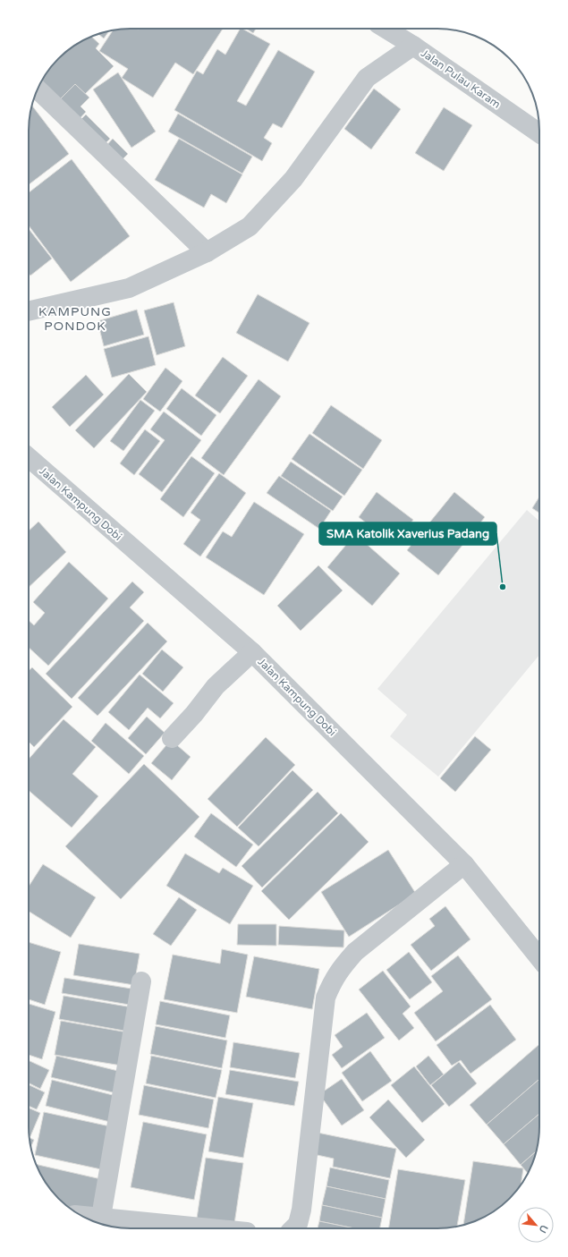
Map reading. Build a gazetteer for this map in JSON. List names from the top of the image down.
{
  "streets": {
    "street": ["Jalan Pulau Karam", "Jalan Kampung Dobi"]
  },
  "districts": ["KAMPUNG PONDOK"],
  "places": ["SMA Katolik Xaverius Padang"],
  "north": "bottom right"
}
